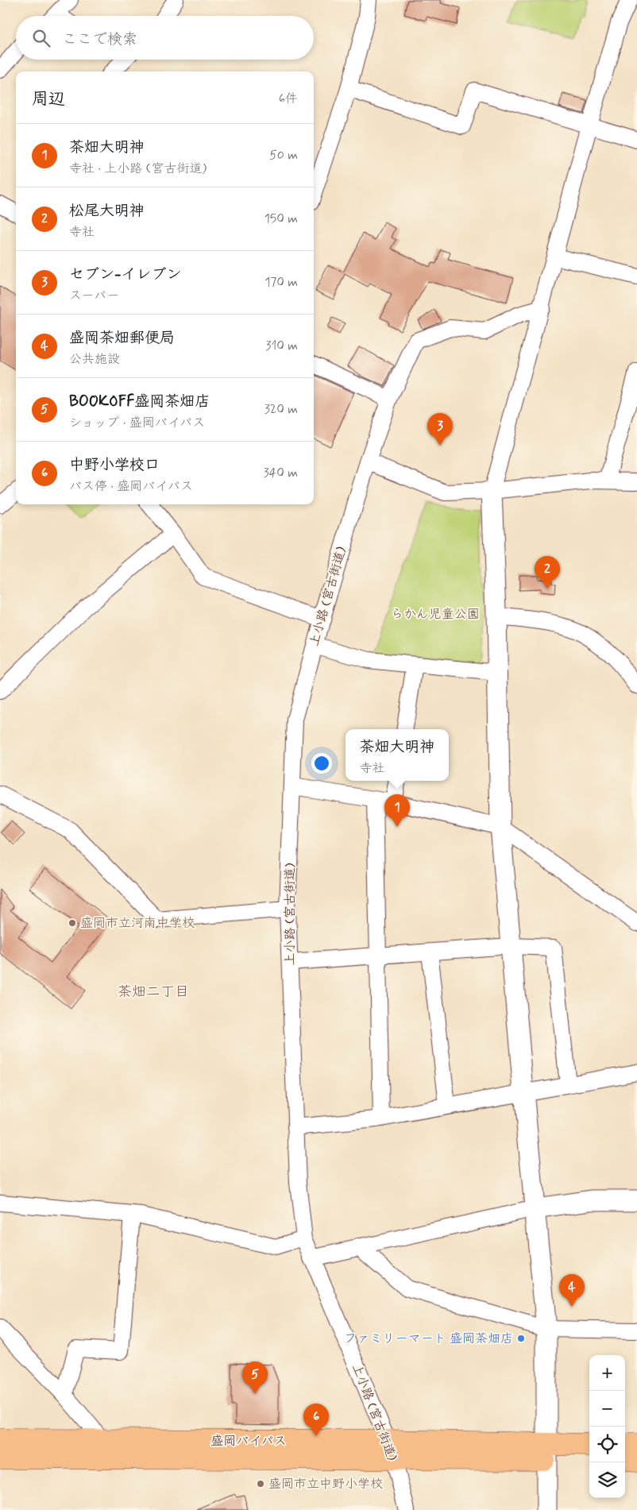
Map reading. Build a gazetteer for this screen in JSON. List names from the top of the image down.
{
  "streets": {
    "highway": ["盛岡バイパス"],
    "street": ["上小路 (宮古街道)"]
  },
  "crossings": [
    ["上小路 (宮古街道)", "盛岡バイパス"]
  ],
  "districts": ["茶畑二丁目"],
  "parks": ["らかん児童公園"],
  "places": ["盛岡市立河南中学校", "ファミリーマート 盛岡茶畑店", "盛岡市立中野小学校"],
  "page": {
    "search": "ここで検索",
    "heading": ["周辺", "6件"],
    "list": [
      {
        "mark": "1",
        "name": "茶畑大明神",
        "note": "寺社 · 上小路 (宮古街道)",
        "value": "50 m"
      },
      {
        "mark": "2",
        "name": "松尾大明神",
        "note": "寺社",
        "value": "150 m"
      },
      {
        "mark": "3",
        "name": "セブン-イレブン",
        "note": "スーパー",
        "value": "170 m"
      },
      {
        "mark": "4",
        "name": "盛岡茶畑郵便局",
        "note": "公共施設",
        "value": "310 m"
      },
      {
        "mark": "5",
        "name": "BOOKOFF盛岡茶畑店",
        "note": "ショップ · 盛岡バイパス",
        "value": "320 m"
      },
      {
        "mark": "6",
        "name": "中野小学校口",
        "note": "バス停 · 盛岡バイパス",
        "value": "340 m"
      }
    ],
    "pins": [
      "3",
      "2",
      "1",
      "4",
      "5",
      "6"
    ],
    "popup": ["茶畑大明神", "寺社"],
    "map_buttons": ["+", "−"]
  }
}
